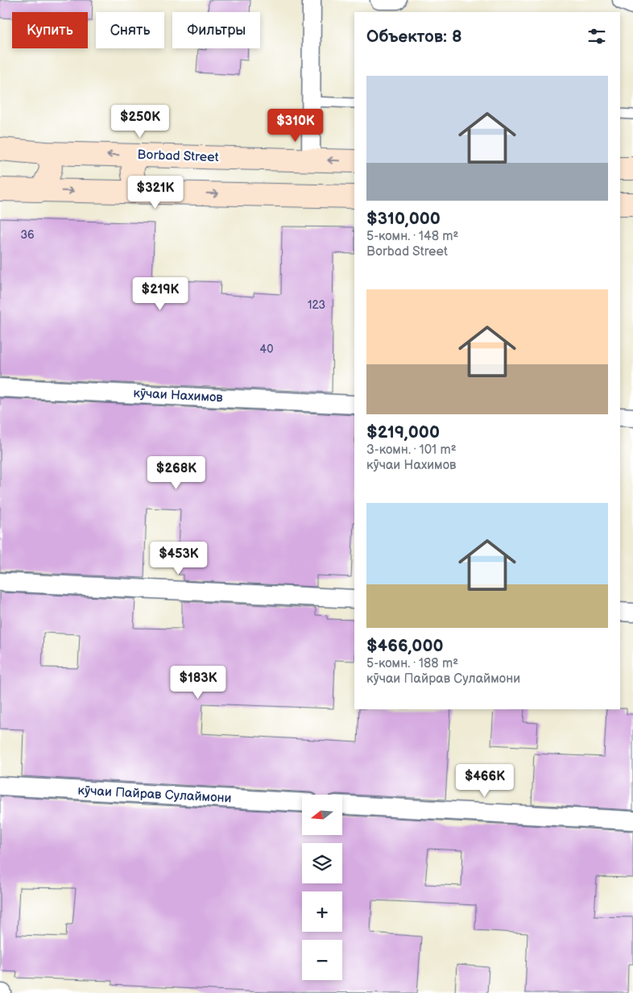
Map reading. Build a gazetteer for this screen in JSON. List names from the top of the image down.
{
  "streets": {
    "main road": ["Borbad Street"],
    "street": ["кӯчаи Нахимов", "кӯчаи Пайрав Сулаймони"]
  },
  "house_numbers": ["36", "123", "40"],
  "north": "left",
  "page": {
    "chip": ["Купить", "Снять", "Фильтры"],
    "heading": "Объектов: 8",
    "list": [
      {
        "name": "$310,000",
        "note": "5-комн. · 148 m² · Borbad Street"
      },
      {
        "name": "$219,000",
        "note": "3-комн. · 101 m² · кӯчаи Нахимов"
      },
      {
        "name": "$466,000",
        "note": "5-комн. · 188 m² · кӯчаи Пайрав Сулаймони"
      }
    ],
    "price": [
      "$250K",
      "$310K",
      "$321K",
      "$219K",
      "$268K",
      "$453K",
      "$183K",
      "$466K"
    ],
    "map_buttons": ["+", "−"]
  }
}
